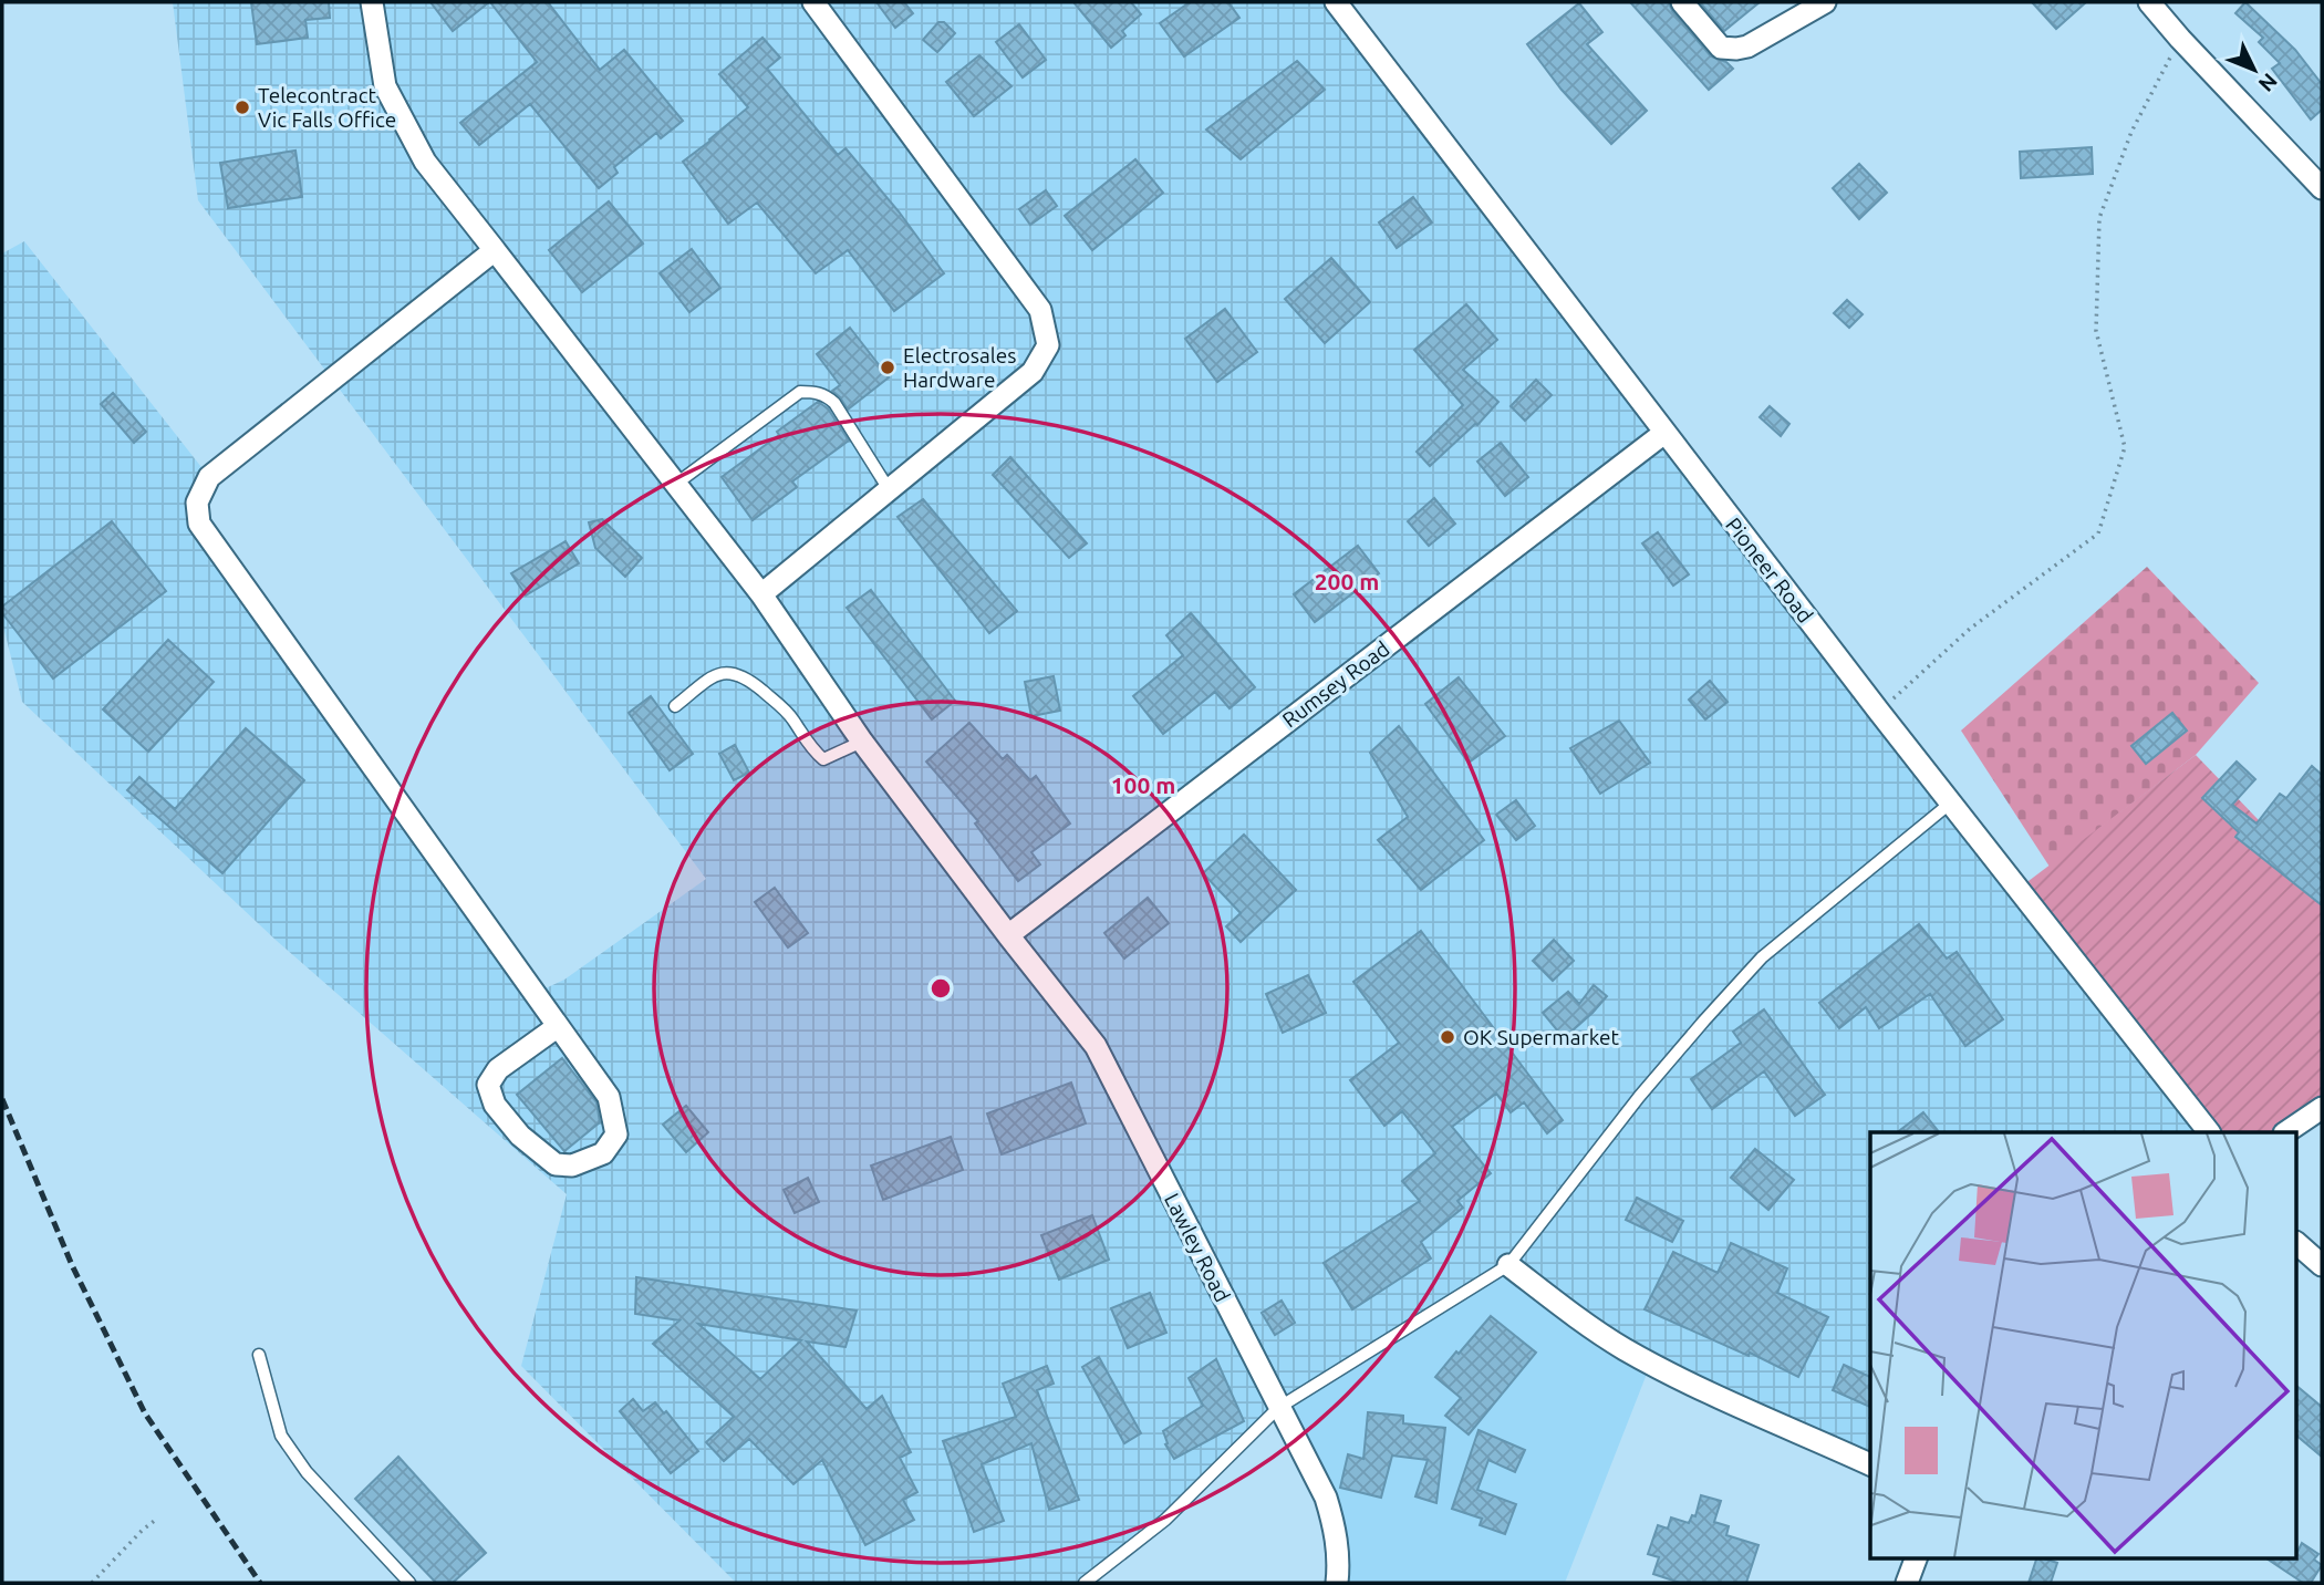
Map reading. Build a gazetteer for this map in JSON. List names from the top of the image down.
{
  "streets": {
    "street": ["Pioneer Road", "Rumsey Road", "Lawley Road"]
  },
  "crossings": [
    ["Pioneer Road", "Rumsey Road"],
    ["Rumsey Road", "Lawley Road"]
  ],
  "places": ["Telecontract Vic Falls Office", "Electrosales Hardware", "OK Supermarket"],
  "north": "bottom right",
  "rings": ["200 m", "100 m"]
}
